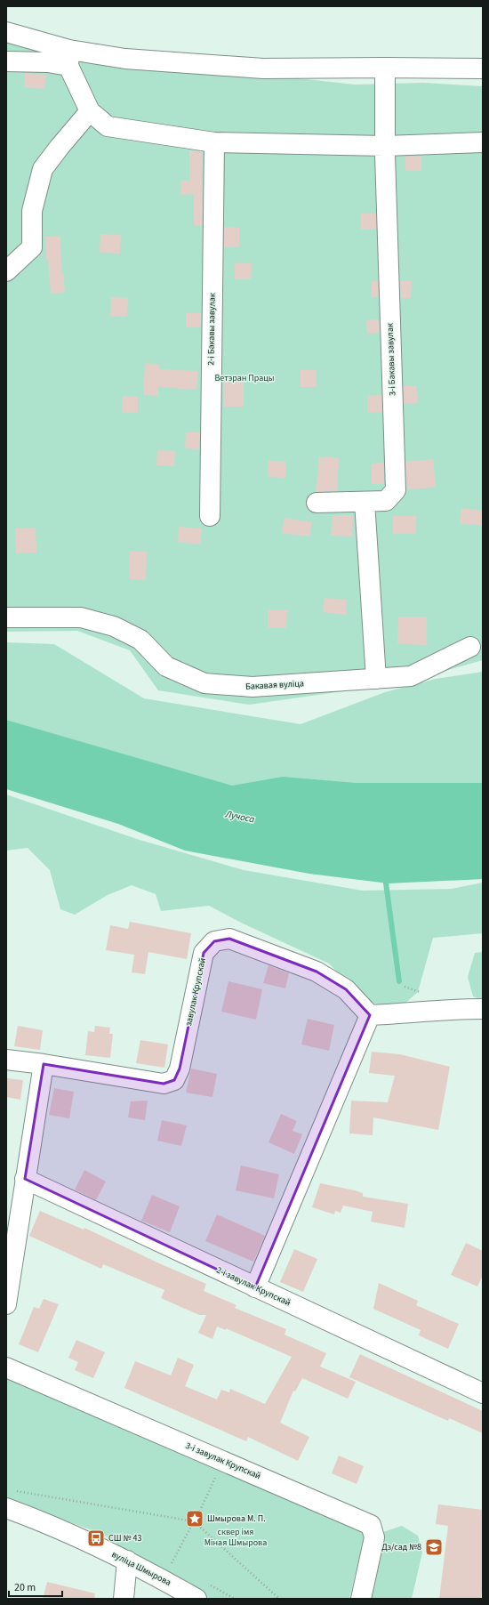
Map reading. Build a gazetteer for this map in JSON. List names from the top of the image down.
{
  "streets": {
    "street": [
      "2-і Бакавы завулак",
      "3-і Бакавы завулак",
      "Бакавая вуліца",
      "завулак Крупскай",
      "2-і завулак Крупскай",
      "3-і завулак Крупскай",
      "вуліца Шмырова"
    ]
  },
  "water": ["Лучоса"],
  "parks": ["Ветэран Працы", "сквер імя Міная Шмырова"],
  "places": {
    "place": ["Шмырова М. П."],
    "bus stop": ["СШ № 43"],
    "school or university": ["Дз/сад №8"]
  },
  "scale_bar": "20 m"
}
